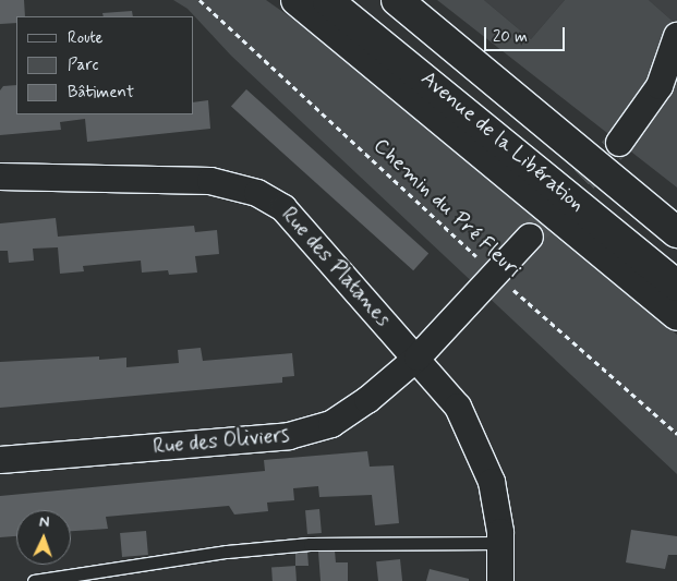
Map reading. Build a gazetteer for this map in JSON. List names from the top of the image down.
{
  "streets": {
    "highway": ["Avenue de la Libération"],
    "street": ["Rue des Platanes", "Rue des Oliviers"],
    "path": ["Chemin du Pré Fleuri"]
  },
  "crossings": [
    ["Chemin du Pré Fleuri", "Rue des Oliviers"],
    ["Rue des Platanes", "Rue des Oliviers"]
  ],
  "legend": ["Route", "Parc", "Bâtiment"],
  "scale_bar": "20 m",
  "north": "top"
}
